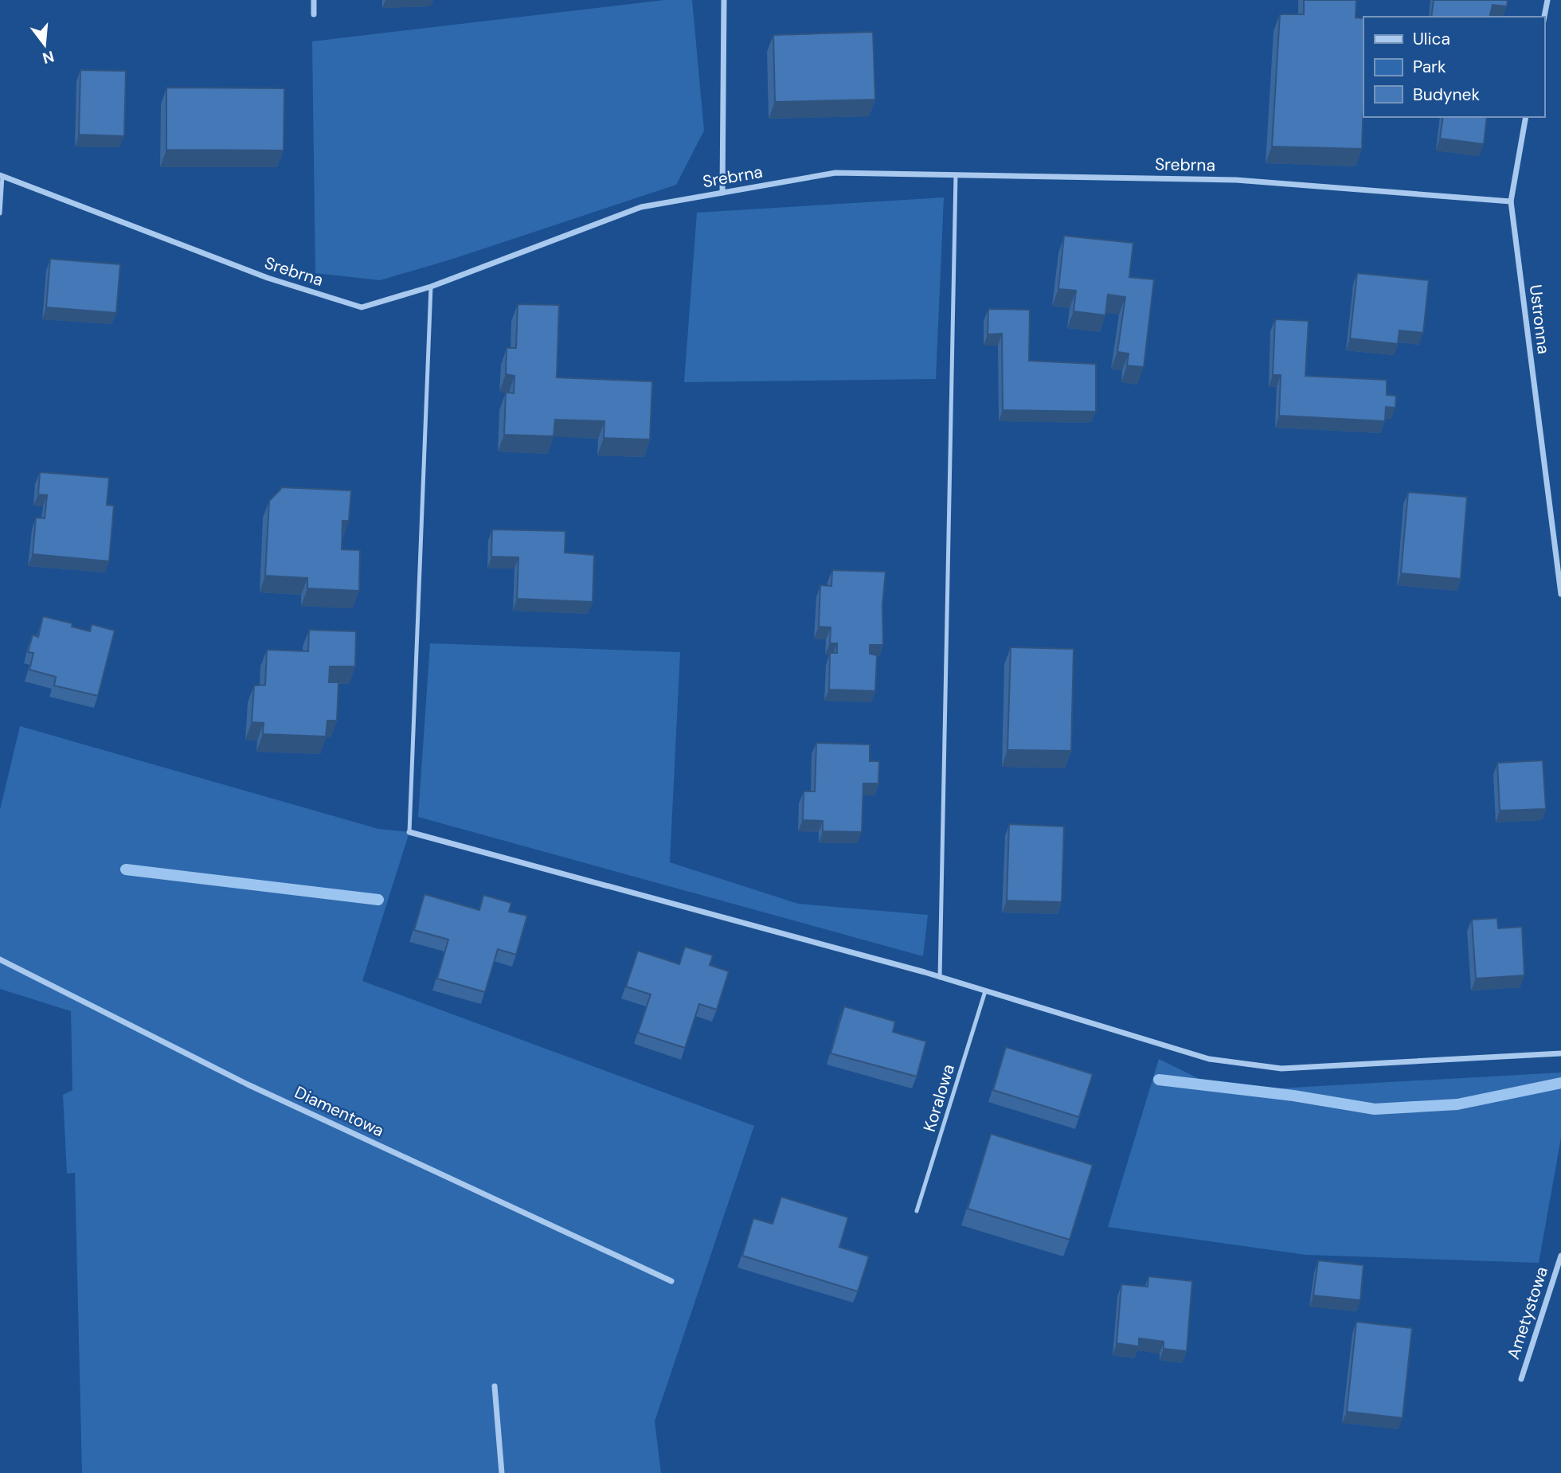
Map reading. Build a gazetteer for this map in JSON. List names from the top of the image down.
{
  "streets": {
    "street": [
      "Srebrna",
      "Ustronna",
      "Diamentowa",
      "Ametystowa"
    ],
    "lane": ["Koralowa"]
  },
  "crossings": [
    ["Srebrna", "Ustronna"]
  ],
  "legend": ["Ulica", "Park", "Budynek"],
  "north": "bottom"
}
